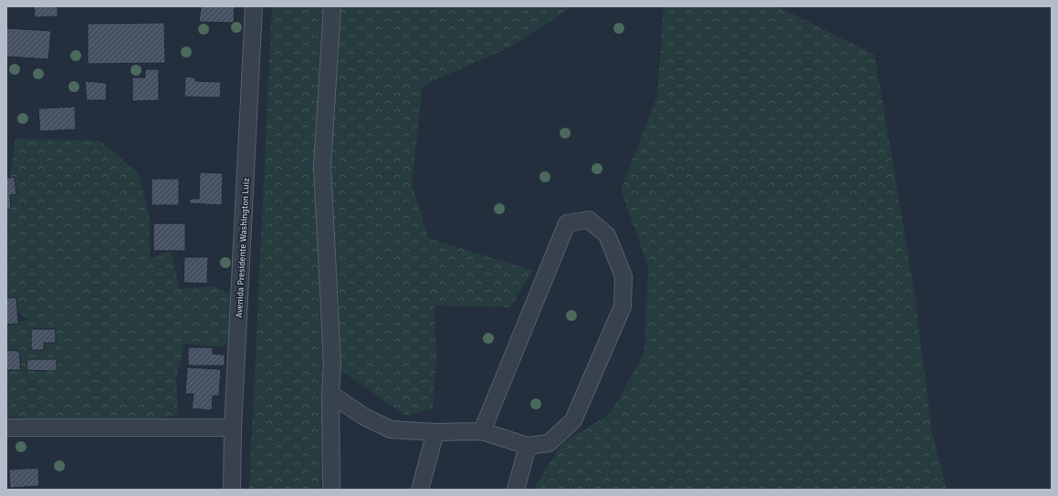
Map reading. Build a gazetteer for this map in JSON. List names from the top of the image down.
{
  "streets": {
    "street": ["Avenida Presidente Washington Luiz"]
  }
}
